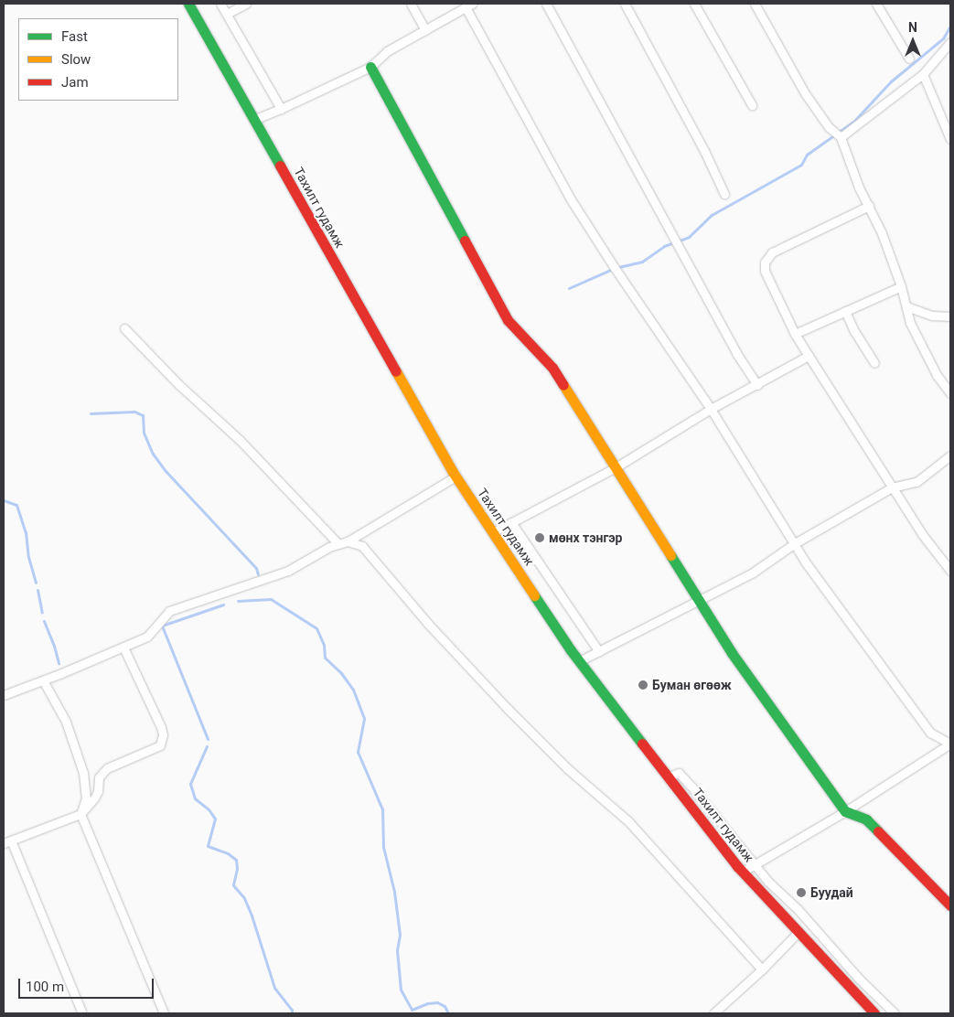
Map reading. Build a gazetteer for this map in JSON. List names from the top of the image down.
{
  "streets": {
    "main road": ["Тахилт гудамж"]
  },
  "places": ["мөнх тэнгэр", "Буман өгөөж", "Буудай"],
  "legend": ["Fast", "Slow", "Jam"],
  "scale_bar": "100 m",
  "north": "top"
}
